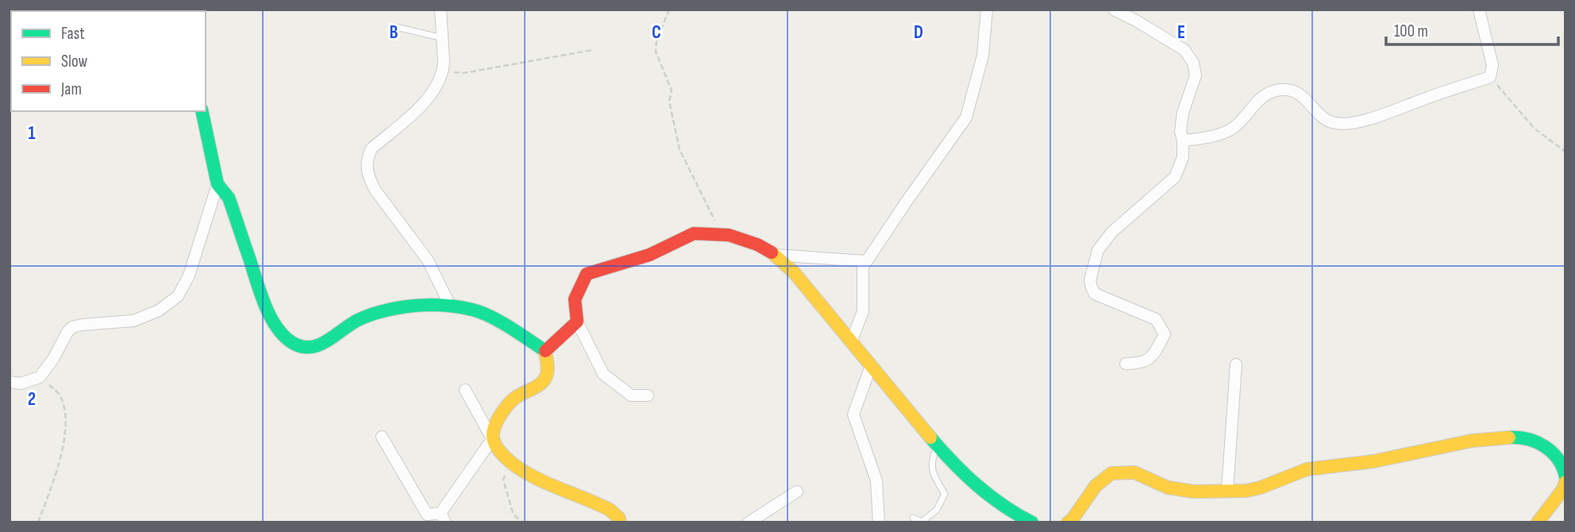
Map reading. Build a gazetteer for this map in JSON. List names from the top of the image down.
{
  "legend": ["Fast", "Slow", "Jam"],
  "scale_bar": "100 m",
  "grid": {
    "columns": [
      "B",
      "C",
      "D",
      "E"
    ],
    "rows": ["1", "2"]
  }
}
